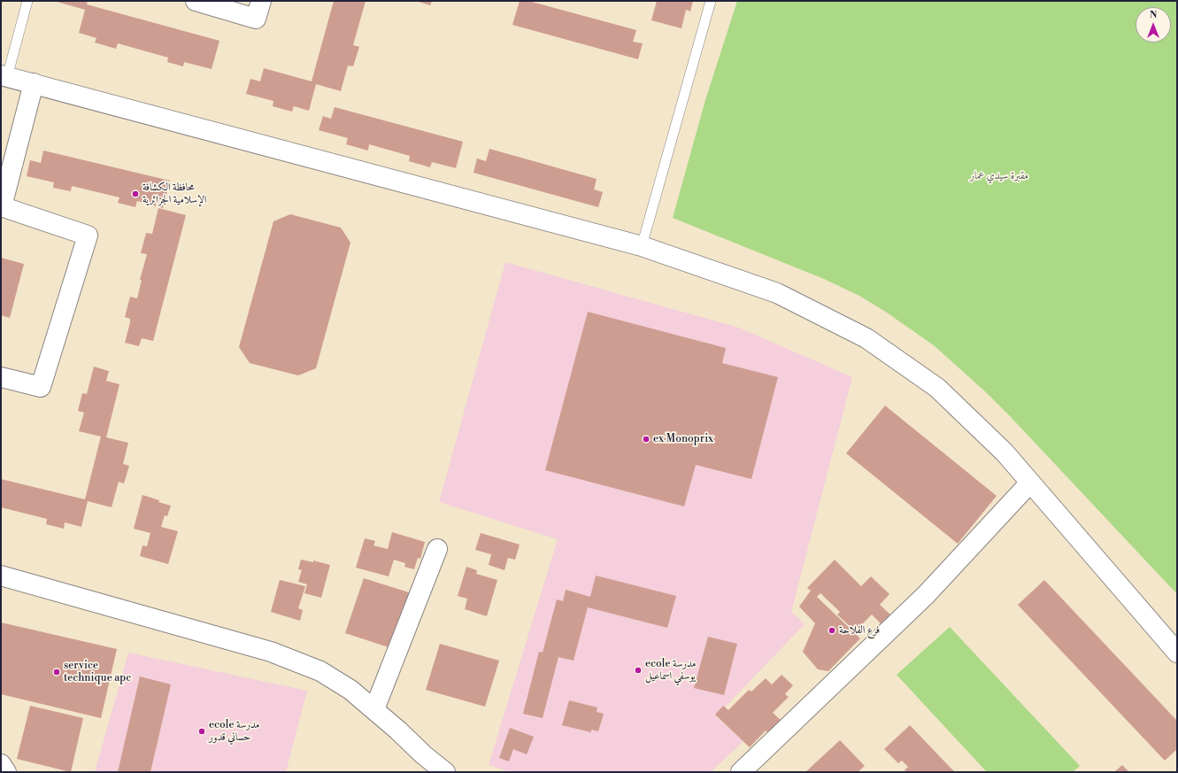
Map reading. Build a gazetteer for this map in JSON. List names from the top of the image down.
{
  "parks": ["مقبرة سيدي عمار"],
  "places": [
    "محافظة الكشافة الإسلامية الجزائرية",
    "ex Monoprix",
    "فرع الفلاحة",
    "ecole مدرسة يوسفي اسماعيل",
    "service technique apc",
    "ecole مدرسة حساني قدور"
  ],
  "north": "top"
}
